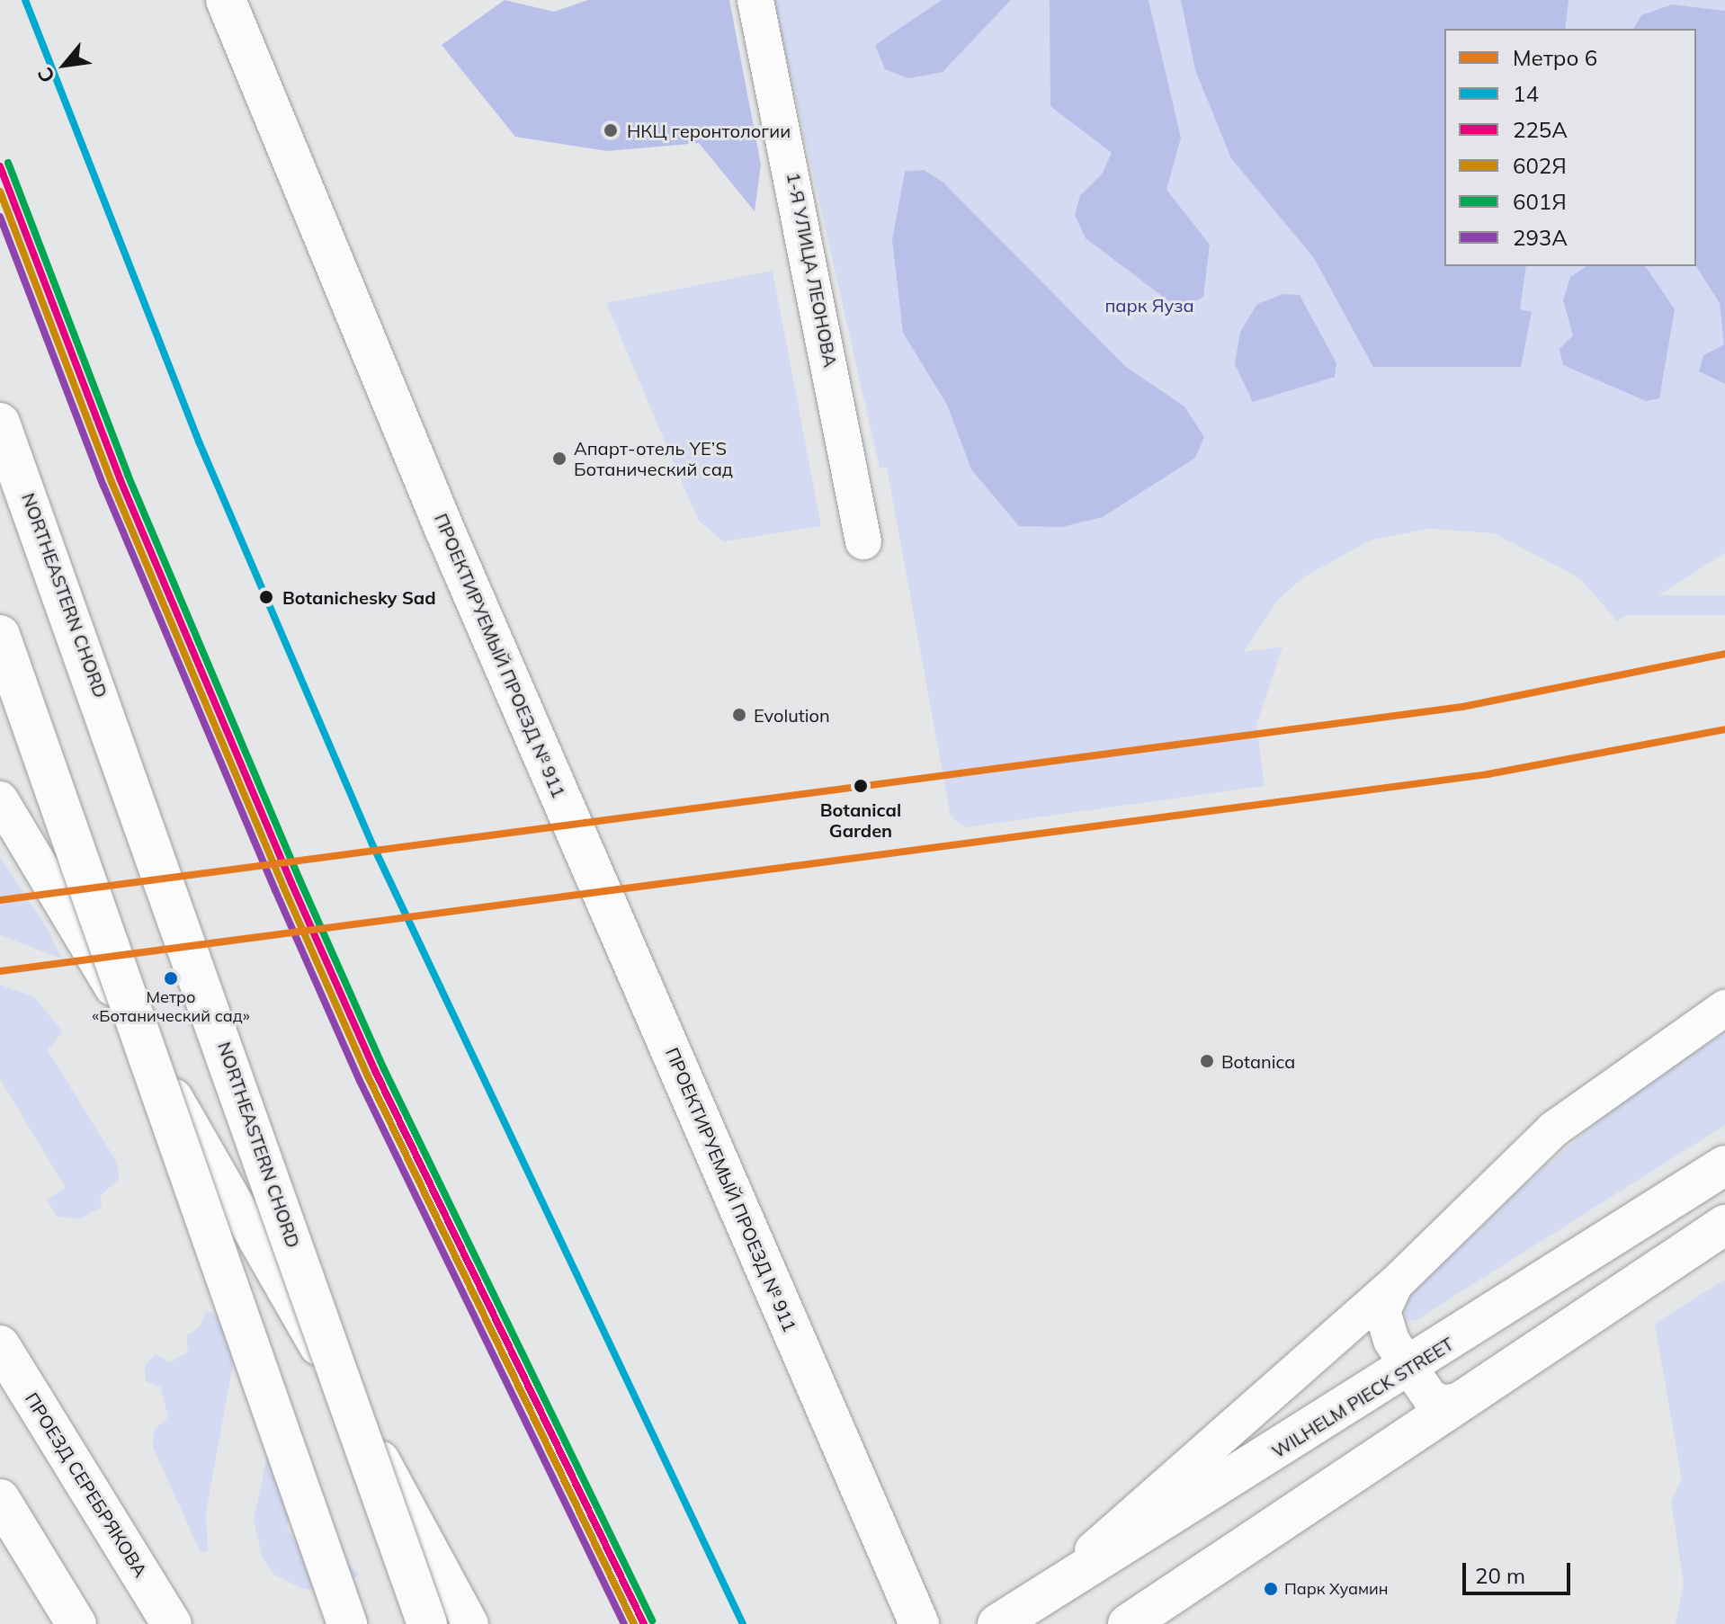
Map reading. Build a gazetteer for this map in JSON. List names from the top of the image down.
{
  "streets": {
    "main road": [
      "NORTHEASTERN CHORD",
      "ПРОЕКТИРУЕМЫЙ ПРОЕЗД № 911",
      "WILHELM PIECK STREET",
      "ПРОЕЗД СЕРЕБРЯКОВА"
    ],
    "street": ["1-Я УЛИЦА ЛЕОНОВА"]
  },
  "parks": ["парк Яуза"],
  "places": [
    "НКЦ геронтологии",
    "Апарт-отель YE’S Ботанический сад",
    "Botanichesky Sad",
    "Evolution",
    "Botanical Garden",
    "Метро «Ботанический сад»",
    "Botanica",
    "Парк Хуамин"
  ],
  "lines": [
    "transit line 14",
    "transit line 601Я",
    "transit line 225А",
    "transit line 602Я",
    "transit line 293А",
    "metro line 6"
  ],
  "legend": [
    "Метро 6",
    "14",
    "225А",
    "602Я",
    "601Я",
    "293А"
  ],
  "scale_bar": "20 m",
  "north": "bottom left"
}
